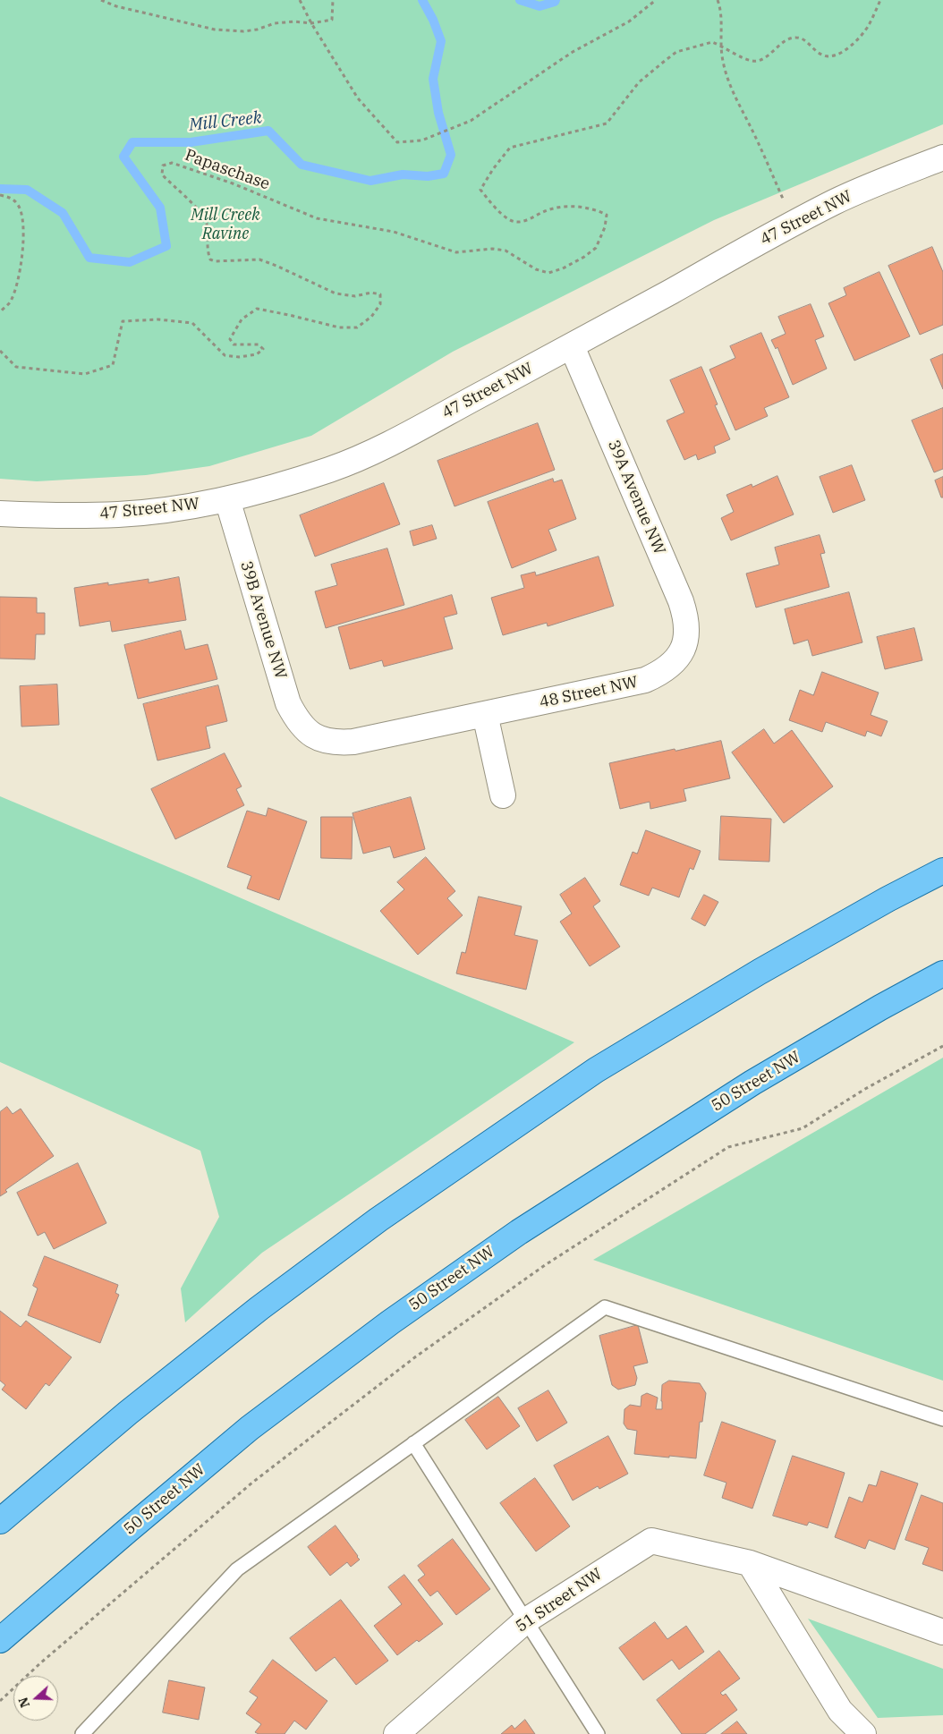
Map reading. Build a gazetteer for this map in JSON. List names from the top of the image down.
{
  "streets": {
    "main road": ["50 Street NW"],
    "street": [
      "47 Street NW",
      "39A Avenue NW",
      "39B Avenue NW",
      "48 Street NW",
      "51 Street NW"
    ],
    "path": ["Papaschase"]
  },
  "crossings": [
    ["47 Street NW", "39A Avenue NW"],
    ["47 Street NW", "39B Avenue NW"],
    ["39A Avenue NW", "48 Street NW"],
    ["39B Avenue NW", "48 Street NW"]
  ],
  "water": ["Mill Creek"],
  "parks": ["Mill Creek Ravine"],
  "north": "left"
}
